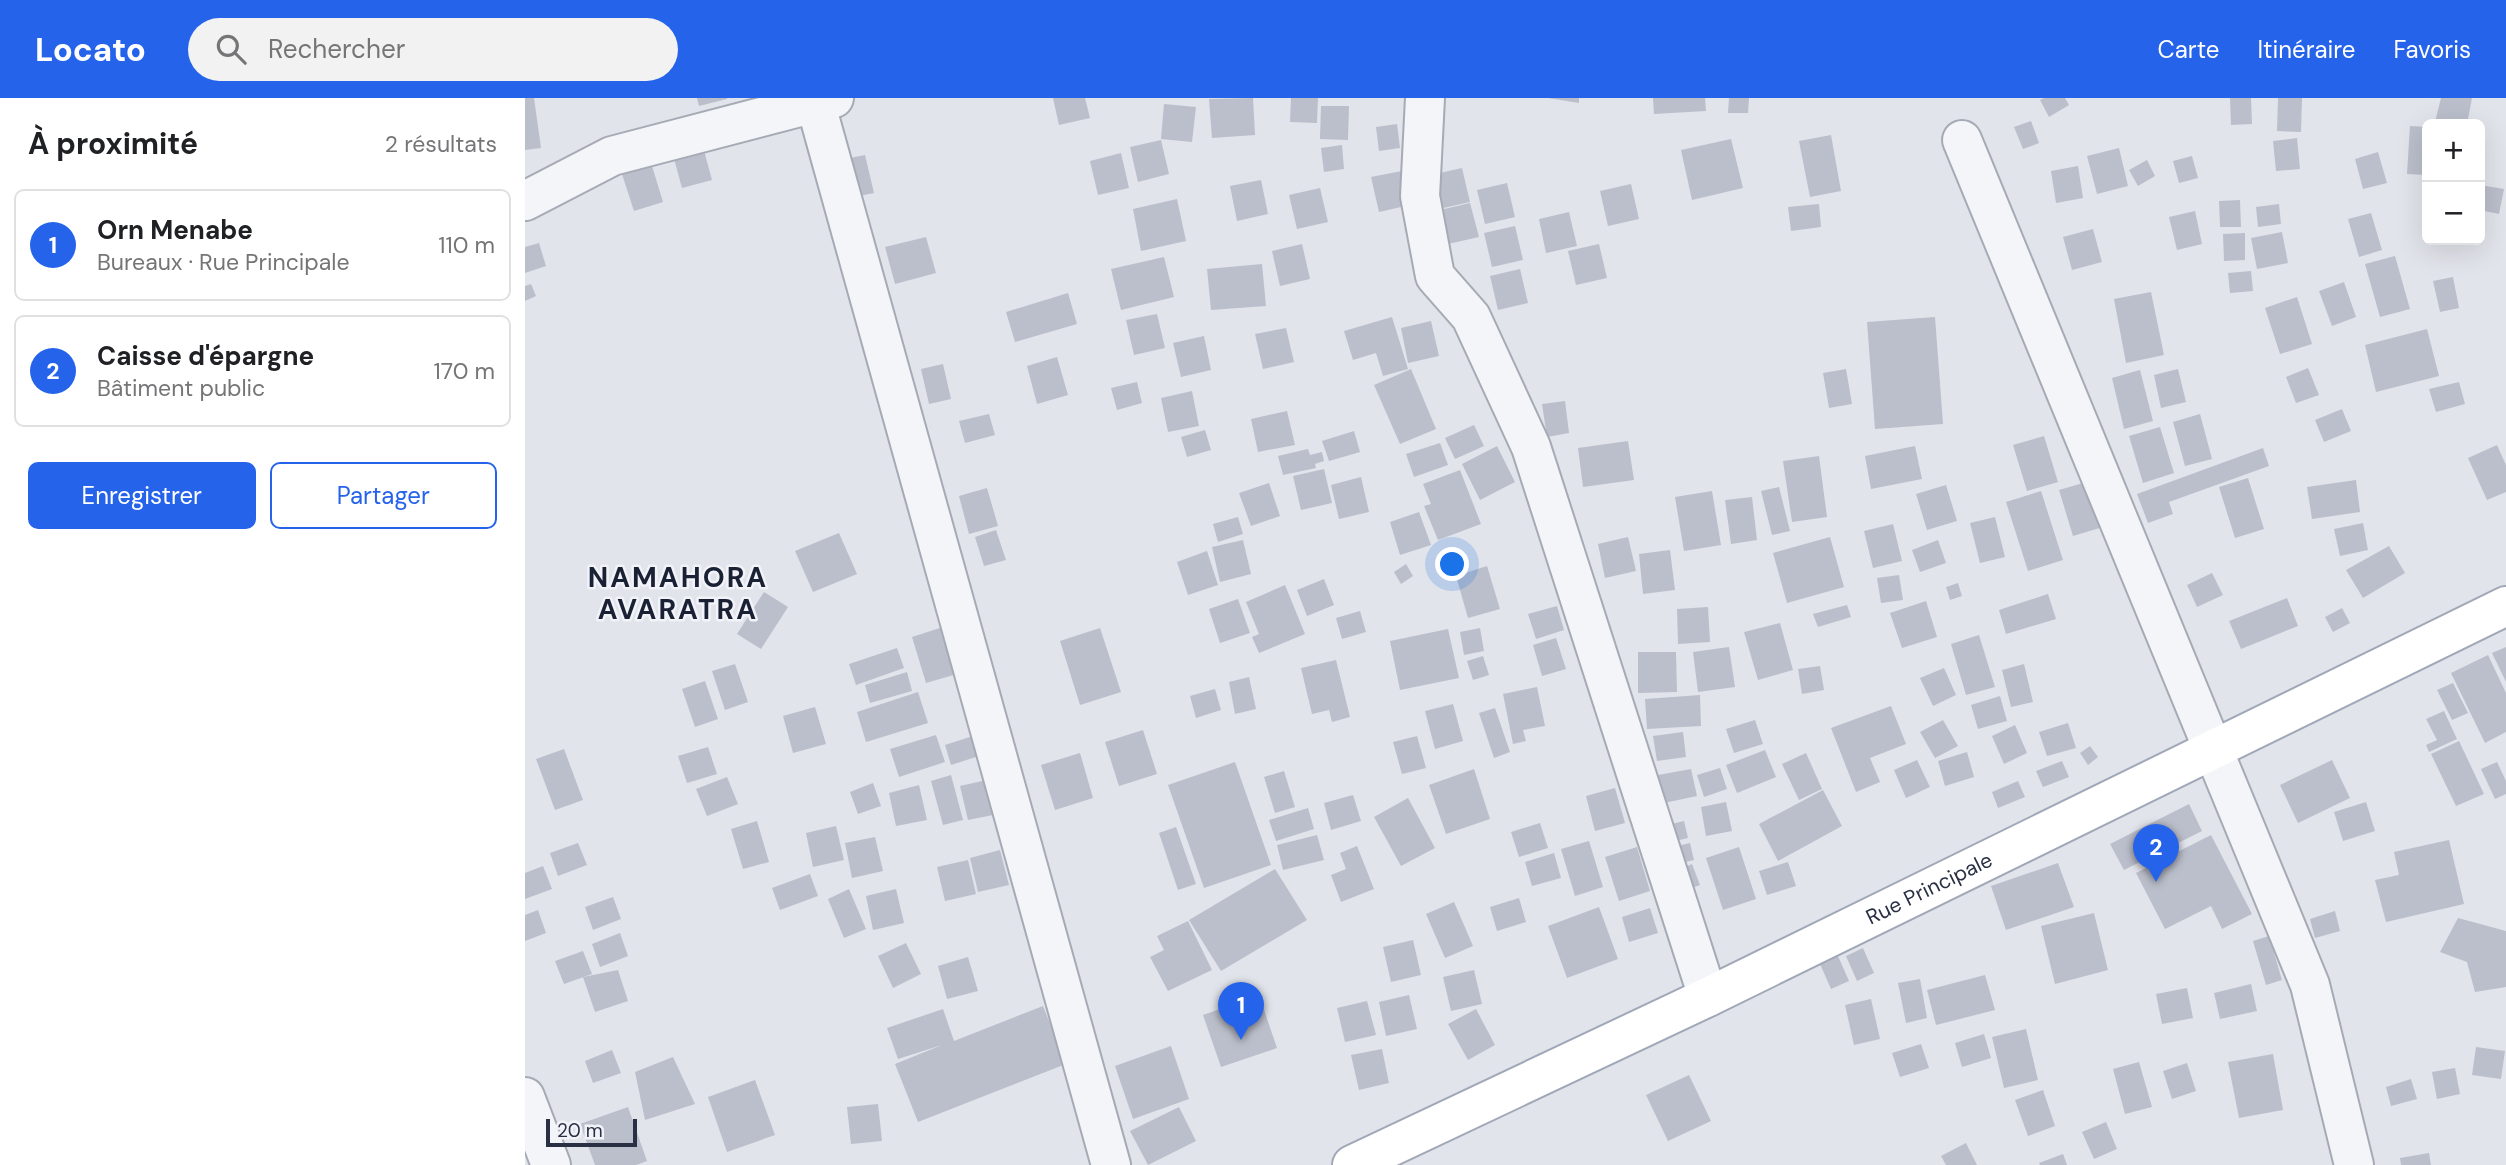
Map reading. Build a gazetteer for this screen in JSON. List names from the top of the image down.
{
  "streets": {
    "main road": ["Rue Principale"]
  },
  "districts": ["NAMAHORA AVARATRA"],
  "scale_bar": "20 m",
  "page": {
    "header": "Locato",
    "search": "Rechercher",
    "nav": ["Carte", "Itinéraire", "Favoris"],
    "heading": ["À proximité", "2 résultats"],
    "map_buttons": ["+", "−"],
    "list": [
      {
        "mark": "1",
        "name": "Orn Menabe",
        "note": "Bureaux · Rue Principale",
        "value": "110 m"
      },
      {
        "mark": "2",
        "name": "Caisse d'épargne",
        "note": "Bâtiment public",
        "value": "170 m"
      }
    ],
    "buttons": ["Enregistrer", "Partager"],
    "pins": ["2", "1"],
    "scale": "20 m"
  }
}
